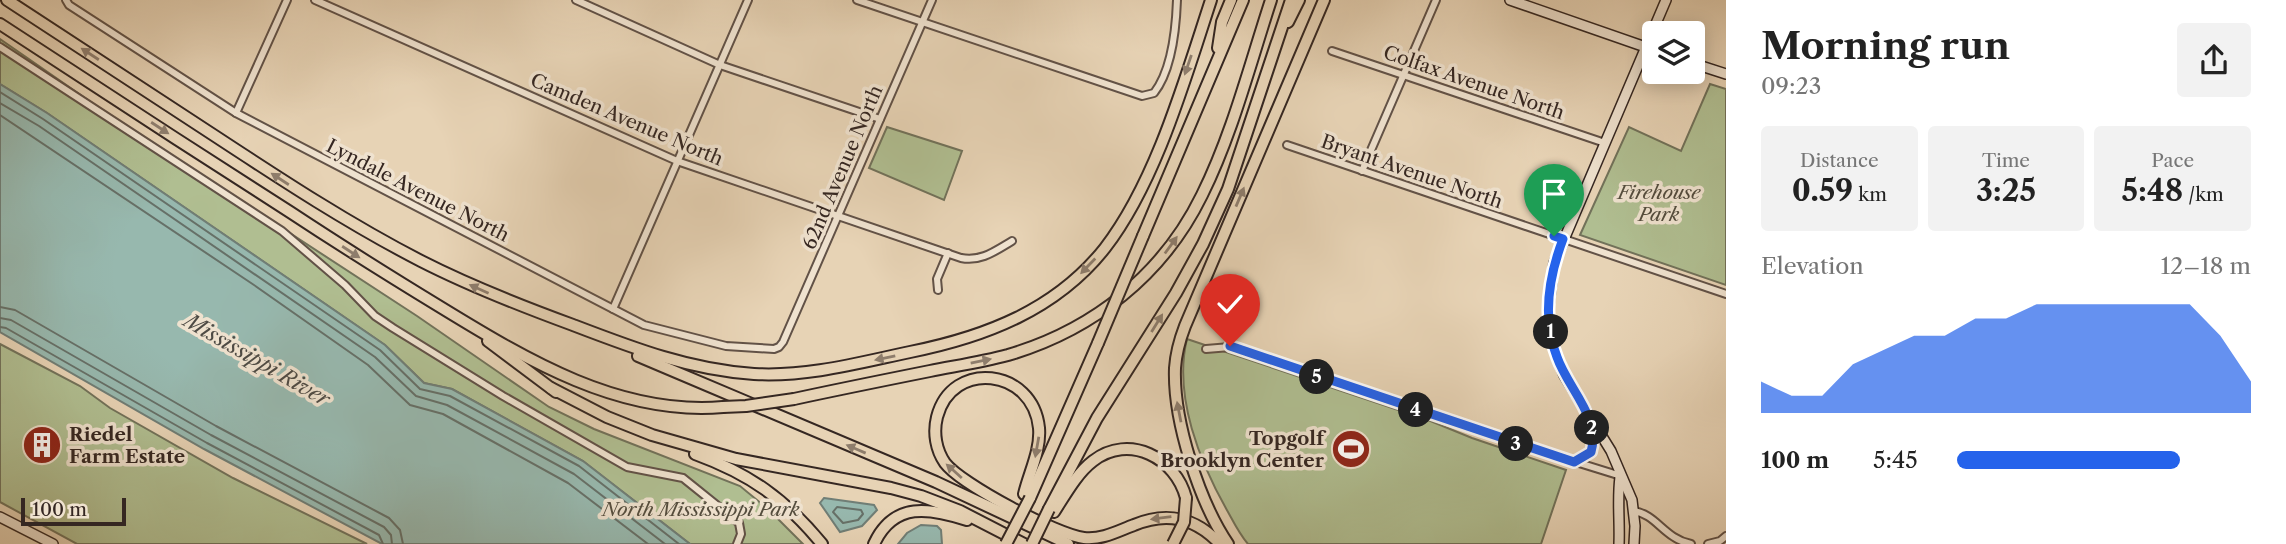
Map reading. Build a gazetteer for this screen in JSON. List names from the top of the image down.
{
  "streets": {
    "street": [
      "Colfax Avenue North",
      "Camden Avenue North",
      "62nd Avenue North",
      "Bryant Avenue North",
      "Lyndale Avenue North"
    ]
  },
  "crossings": [
    ["Camden Avenue North", "62nd Avenue North"],
    ["62nd Avenue North", "Lyndale Avenue North"]
  ],
  "water": ["Mississippi River"],
  "parks": ["Firehouse Park", "North Mississippi Park"],
  "places": {
    "building": ["Riedel Farm Estate"],
    "sports": ["Topgolf Brooklyn Center"]
  },
  "scale_bar": "100 m",
  "page": {
    "heading": ["Morning run", "09:23"],
    "stats": [
      ["Distance", "0.59 km"],
      ["Time", "3:25"],
      ["Pace", "5:48 /km"]
    ],
    "chart": ["Elevation", "12–18 m"],
    "pins": [
      "1",
      "5",
      "4",
      "2",
      "3"
    ],
    "list": [
      {
        "name": "100 m",
        "note": "5:45"
      }
    ],
    "scale": "100 m"
  }
}
